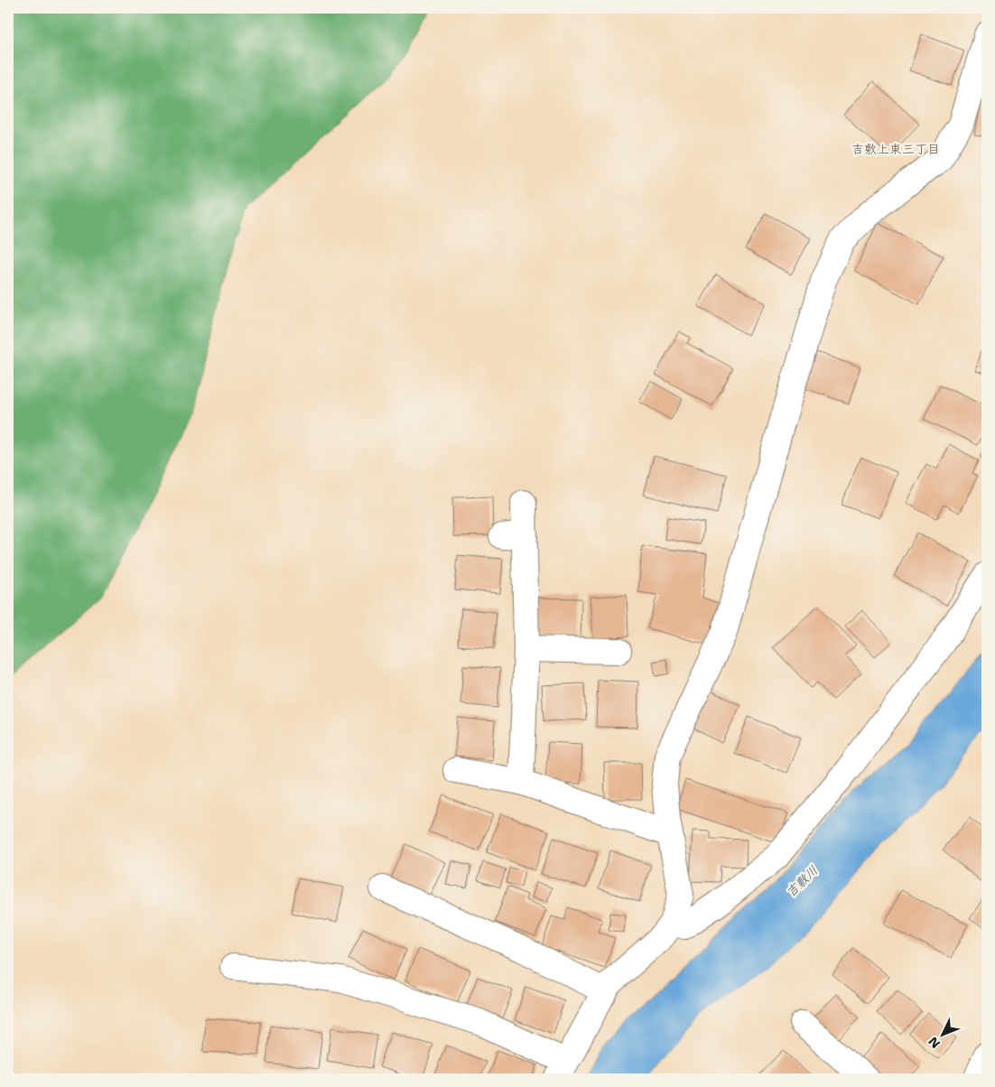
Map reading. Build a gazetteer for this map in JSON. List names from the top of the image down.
{
  "districts": ["吉敷上東三丁目"],
  "water": ["吉敷川"],
  "north": "bottom left"
}
